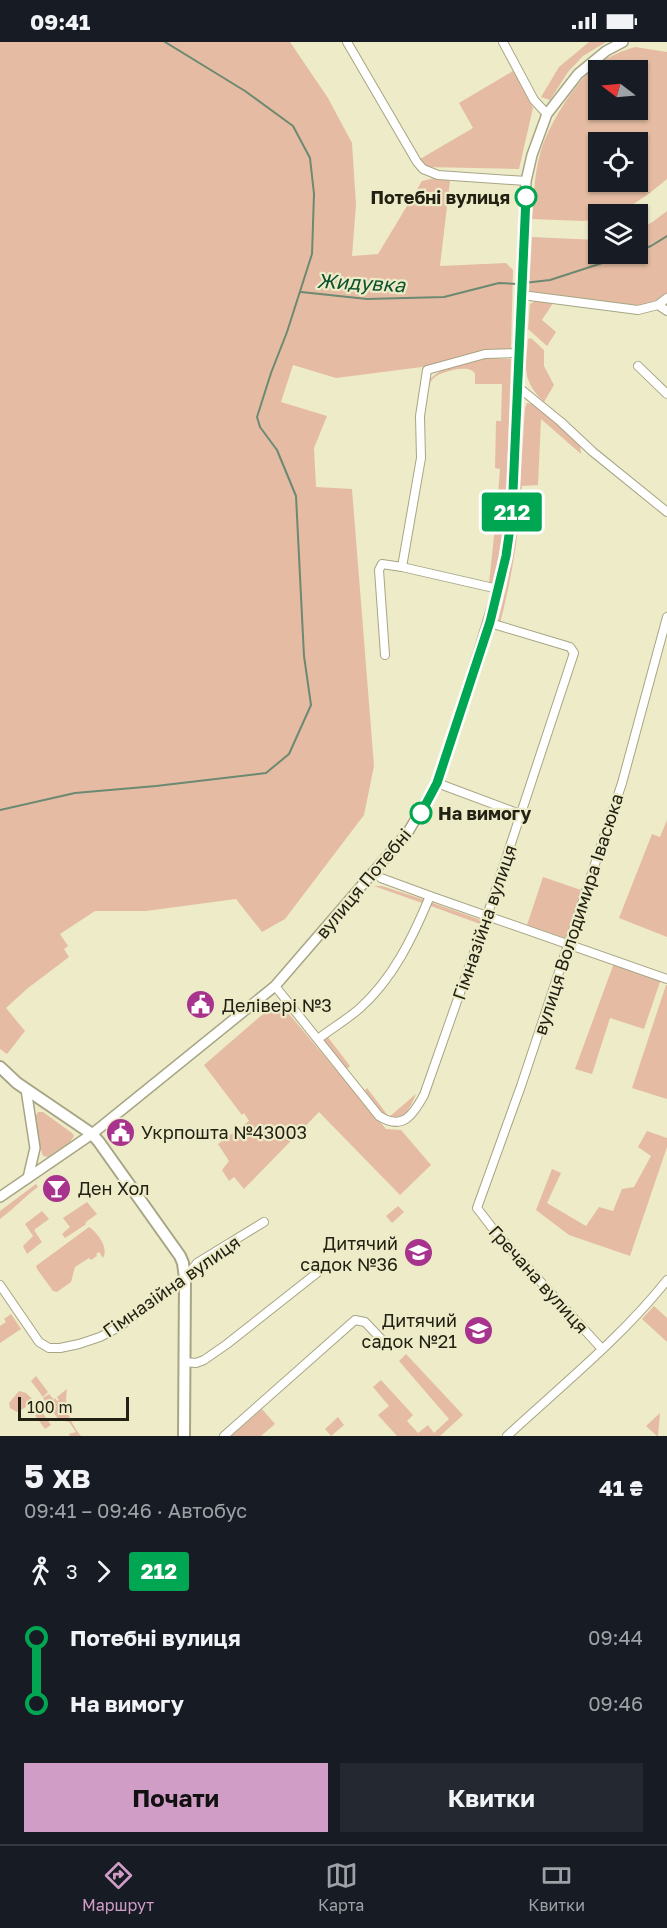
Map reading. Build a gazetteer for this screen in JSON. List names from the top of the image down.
{
  "streets": {
    "street": [
      "вулиця Потебні",
      "вулиця Володимира Івасюка",
      "Гімназійна вулиця",
      "Гречана вулиця"
    ]
  },
  "crossings": [
    ["вулиця Потебні", "Гімназійна вулиця"],
    ["вулиця Володимира Івасюка", "Гречана вулиця"]
  ],
  "water": ["Жидувка"],
  "places": {
    "other": ["Потебні вулиця", "На вимогу"],
    "public building": ["Делівері №3", "Укрпошта №43003"],
    "bar": ["Ден Хол"],
    "school or university": ["Дитячий садок №36", "Дитячий садок №21"]
  },
  "lines": ["bus line 212"],
  "scale_bar": "100 m",
  "north": "left",
  "page": {
    "status": "09:41",
    "on_map": "212",
    "scale": "100 m",
    "heading": ["5 хв", "09:41 – 09:46 · Автобус", "41 ₴"],
    "legs": ["3", "212"],
    "list": [
      {
        "name": "Потебні вулиця",
        "value": "09:44"
      },
      {
        "name": "На вимогу",
        "value": "09:46"
      }
    ],
    "buttons": ["Почати", "Квитки"],
    "tabs": ["Маршрут", "Карта", "Квитки"]
  }
}
